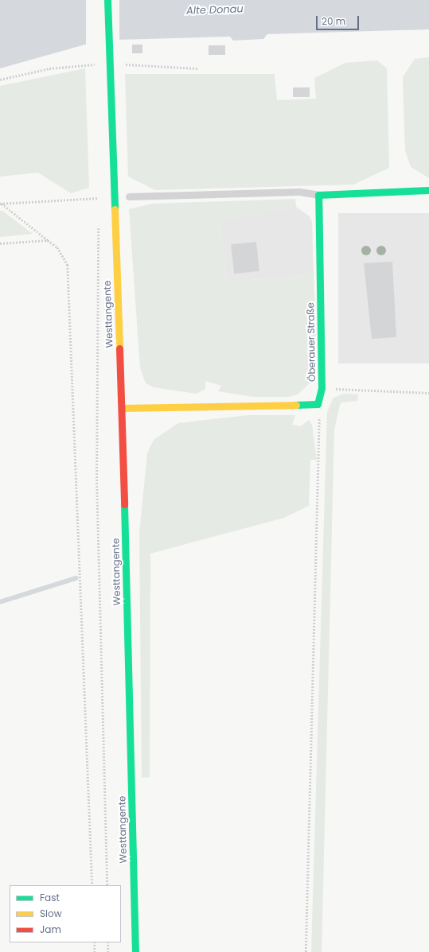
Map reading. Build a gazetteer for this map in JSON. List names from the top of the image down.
{
  "streets": {
    "main road": ["Westtangente", "Öberauer Straße"]
  },
  "water": ["Alte Donau"],
  "legend": ["Fast", "Slow", "Jam"],
  "scale_bar": "20 m"
}
